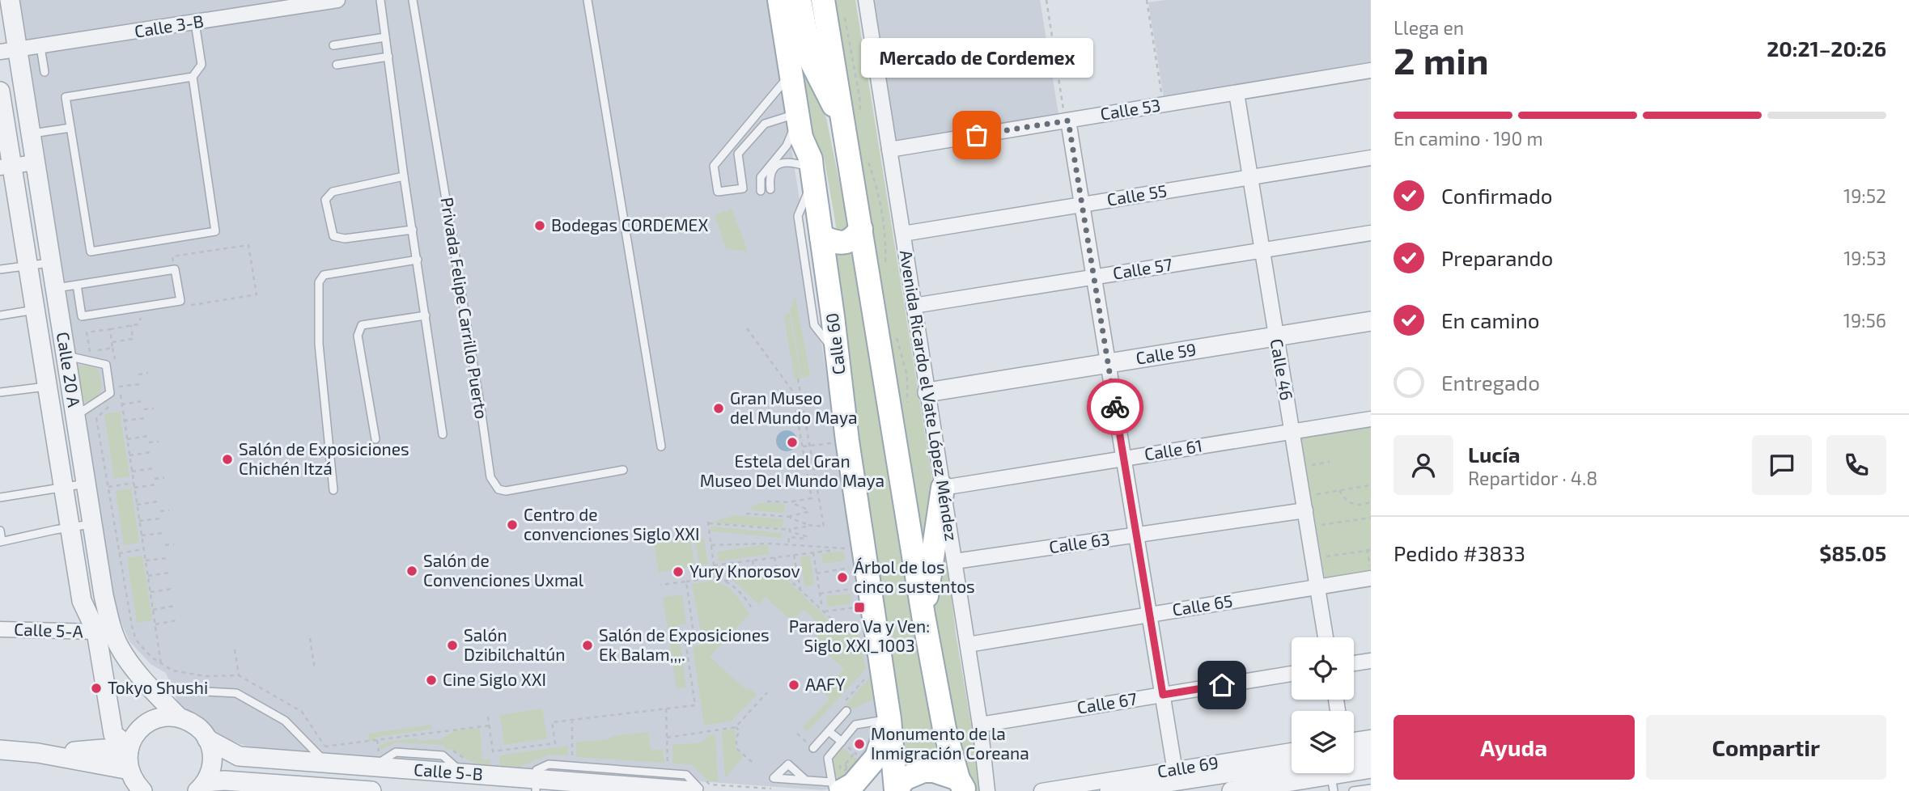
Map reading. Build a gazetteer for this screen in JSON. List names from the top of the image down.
{
  "streets": {
    "main road": ["Calle 60"],
    "street": [
      "Calle 3-B",
      "Calle 53",
      "Calle 55",
      "Calle 57",
      "Calle 59",
      "Calle 20 A",
      "Calle 46",
      "Avenida Ricardo el Vate López Méndez",
      "Calle 61",
      "Calle 63",
      "Calle 65",
      "Calle 5-A",
      "Calle 67",
      "Calle 69",
      "Calle 5-B"
    ],
    "lane": ["Privada Felipe Carrillo Puerto"]
  },
  "crossings": [
    ["Calle 3-B", "Calle 20 A"],
    ["Calle 53", "Calle 46"],
    ["Calle 53", "Avenida Ricardo el Vate López Méndez"],
    ["Calle 55", "Calle 46"],
    ["Calle 55", "Avenida Ricardo el Vate López Méndez"],
    ["Calle 57", "Calle 46"],
    ["Calle 57", "Avenida Ricardo el Vate López Méndez"],
    ["Calle 59", "Calle 46"],
    ["Calle 59", "Avenida Ricardo el Vate López Méndez"],
    ["Calle 20 A", "Calle 5-A"],
    ["Calle 20 A", "Calle 5-B"],
    ["Calle 46", "Calle 61"],
    ["Calle 46", "Calle 63"],
    ["Calle 46", "Calle 65"],
    ["Avenida Ricardo el Vate López Méndez", "Calle 61"],
    ["Avenida Ricardo el Vate López Méndez", "Calle 63"],
    ["Avenida Ricardo el Vate López Méndez", "Calle 65"],
    ["Avenida Ricardo el Vate López Méndez", "Calle 67"]
  ],
  "places": {
    "other": [
      "Mercado de Cordemex",
      "Bodegas CORDEMEX",
      "Gran Museo del Mundo Maya",
      "Estela del Gran Museo Del Mundo Maya",
      "Salón de Exposiciones Chichén Itzá",
      "Centro de convenciones Siglo XXI",
      "Salón de Convenciones Uxmal",
      "Yury Knorosov",
      "Árbol de los cinco sustentos",
      "Salón Dzibilchaltún",
      "Salón de Exposiciones Ek Balam,,,.",
      "Cine Siglo XXI",
      "AAFY",
      "Tokyo Shushi",
      "Monumento de la Inmigración Coreana"
    ],
    "transit": ["Paradero Va y Ven: Siglo XXI_1003"]
  },
  "page": {
    "heading": ["2 min", "Llega en", "20:21–20:26"],
    "panel": [
      "Lucía",
      "Repartidor · 4.8",
      "Pedido #3833",
      "$85.05"
    ],
    "bubble": "Mercado de Cordemex",
    "bar": "En camino · 190 m",
    "list": [
      ["Confirmado", "19:52"],
      ["Preparando", "19:53"],
      ["En camino", "19:56"],
      "Entregado"
    ],
    "buttons": ["Ayuda", "Compartir"]
  }
}
